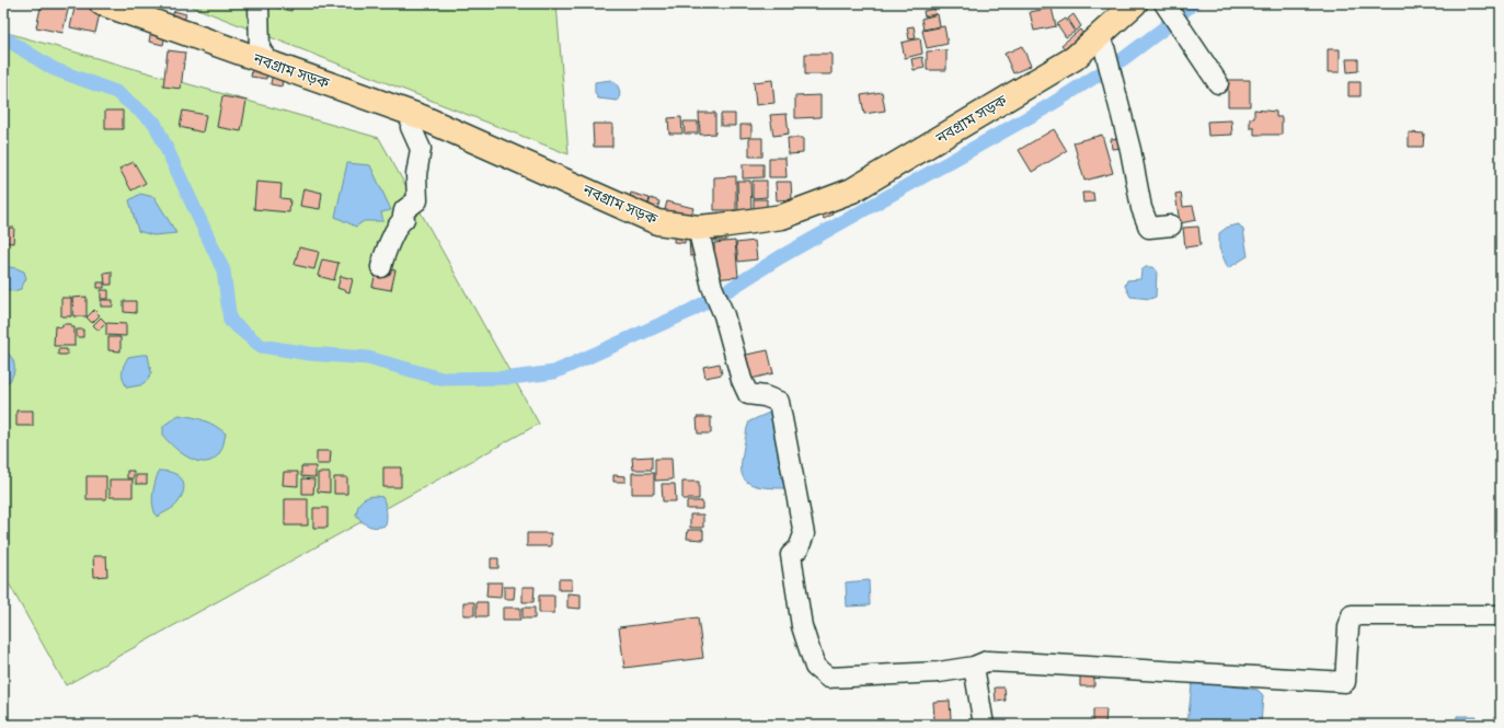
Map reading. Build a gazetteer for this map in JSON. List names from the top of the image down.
{
  "streets": {
    "main road": ["নবগ্রাম সড়ক"]
  }
}
